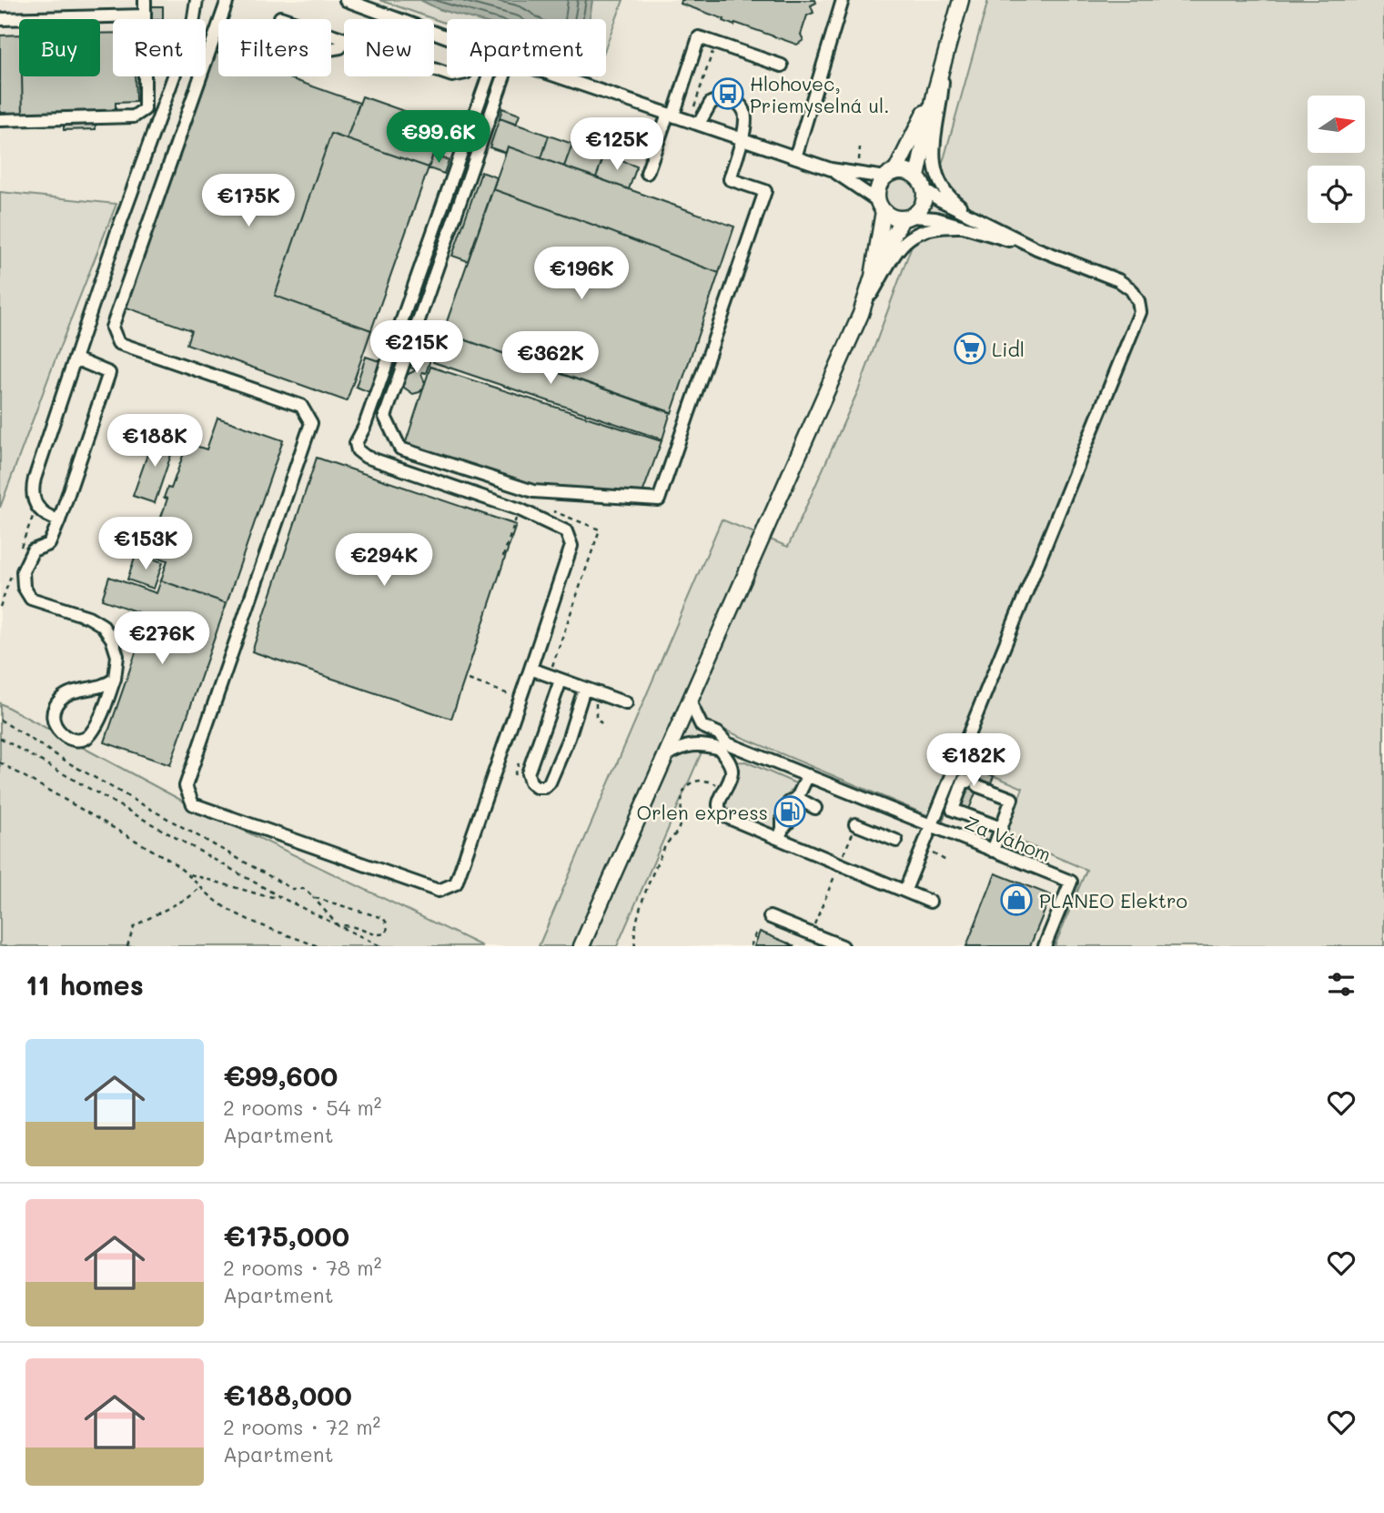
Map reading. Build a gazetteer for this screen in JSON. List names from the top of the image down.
{
  "streets": {
    "street": ["Za Váhom"]
  },
  "places": {
    "bus stop": ["Hlohovec, Priemyselná ul."],
    "supermarket": ["Lidl"],
    "fuel station": ["Orlen express"],
    "shop": ["PLANEO Elektro"]
  },
  "north": "right",
  "page": {
    "chip": [
      "Buy",
      "Rent",
      "Filters",
      "New",
      "Apartment"
    ],
    "price": [
      "€99.6K",
      "€125K",
      "€175K",
      "€196K",
      "€215K",
      "€362K",
      "€188K",
      "€153K",
      "€294K",
      "€276K",
      "€182K"
    ],
    "heading": "11 homes",
    "list": [
      {
        "name": "€99,600",
        "note": "2 rooms · 54 m² · Apartment"
      },
      {
        "name": "€175,000",
        "note": "2 rooms · 78 m² · Apartment"
      },
      {
        "name": "€188,000",
        "note": "2 rooms · 72 m² · Apartment"
      }
    ]
  }
}
